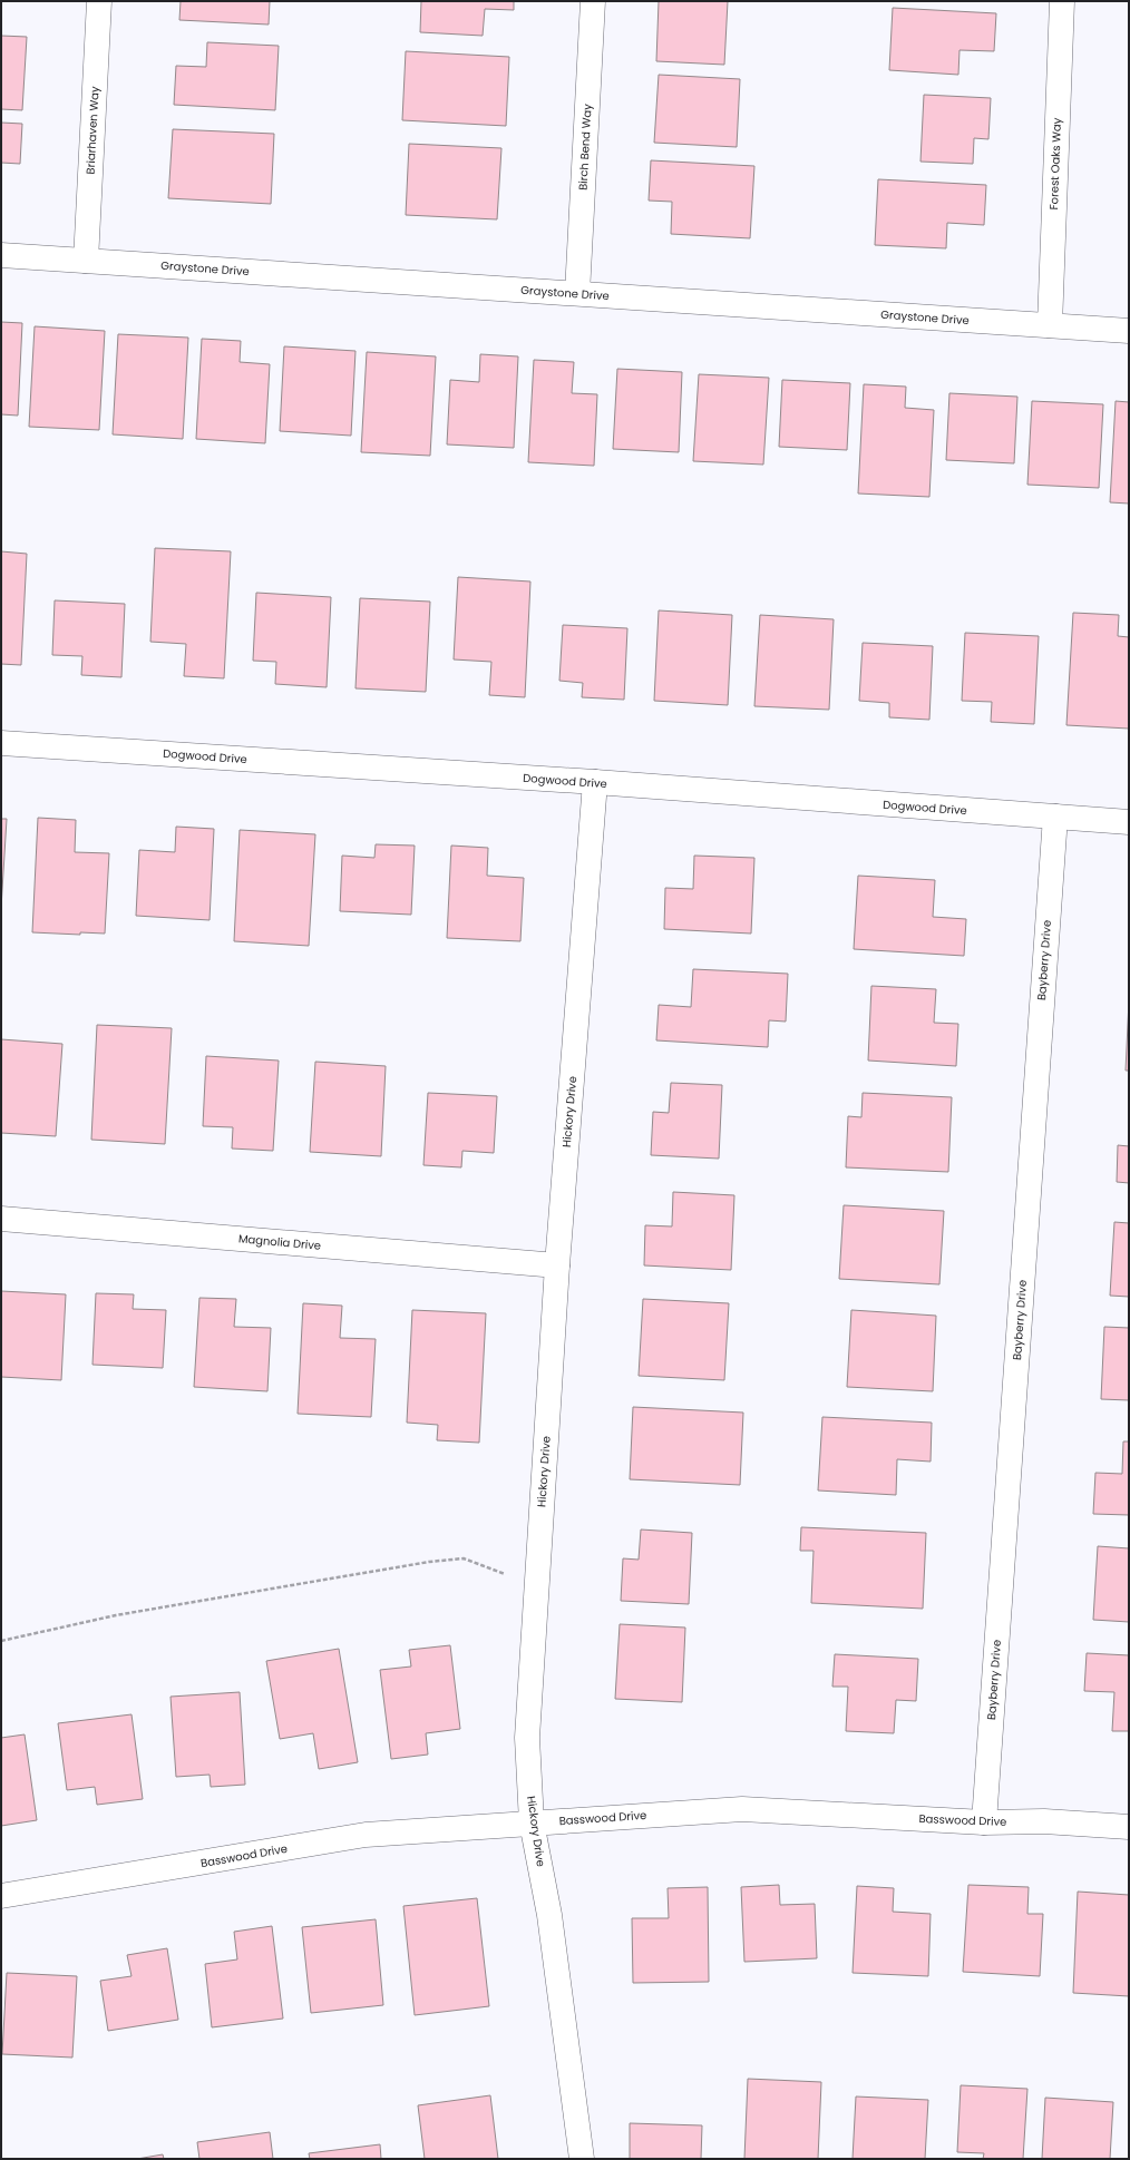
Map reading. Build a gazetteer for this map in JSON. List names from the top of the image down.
{
  "streets": {
    "street": [
      "Briarhaven Way",
      "Birch Bend Way",
      "Forest Oaks Way",
      "Graystone Drive",
      "Dogwood Drive",
      "Bayberry Drive",
      "Hickory Drive",
      "Magnolia Drive",
      "Basswood Drive"
    ]
  },
  "crossings": [
    ["Briarhaven Way", "Graystone Drive"],
    ["Birch Bend Way", "Graystone Drive"],
    ["Forest Oaks Way", "Graystone Drive"],
    ["Dogwood Drive", "Bayberry Drive"],
    ["Dogwood Drive", "Hickory Drive"],
    ["Bayberry Drive", "Basswood Drive"],
    ["Hickory Drive", "Magnolia Drive"],
    ["Hickory Drive", "Basswood Drive"]
  ]
}
